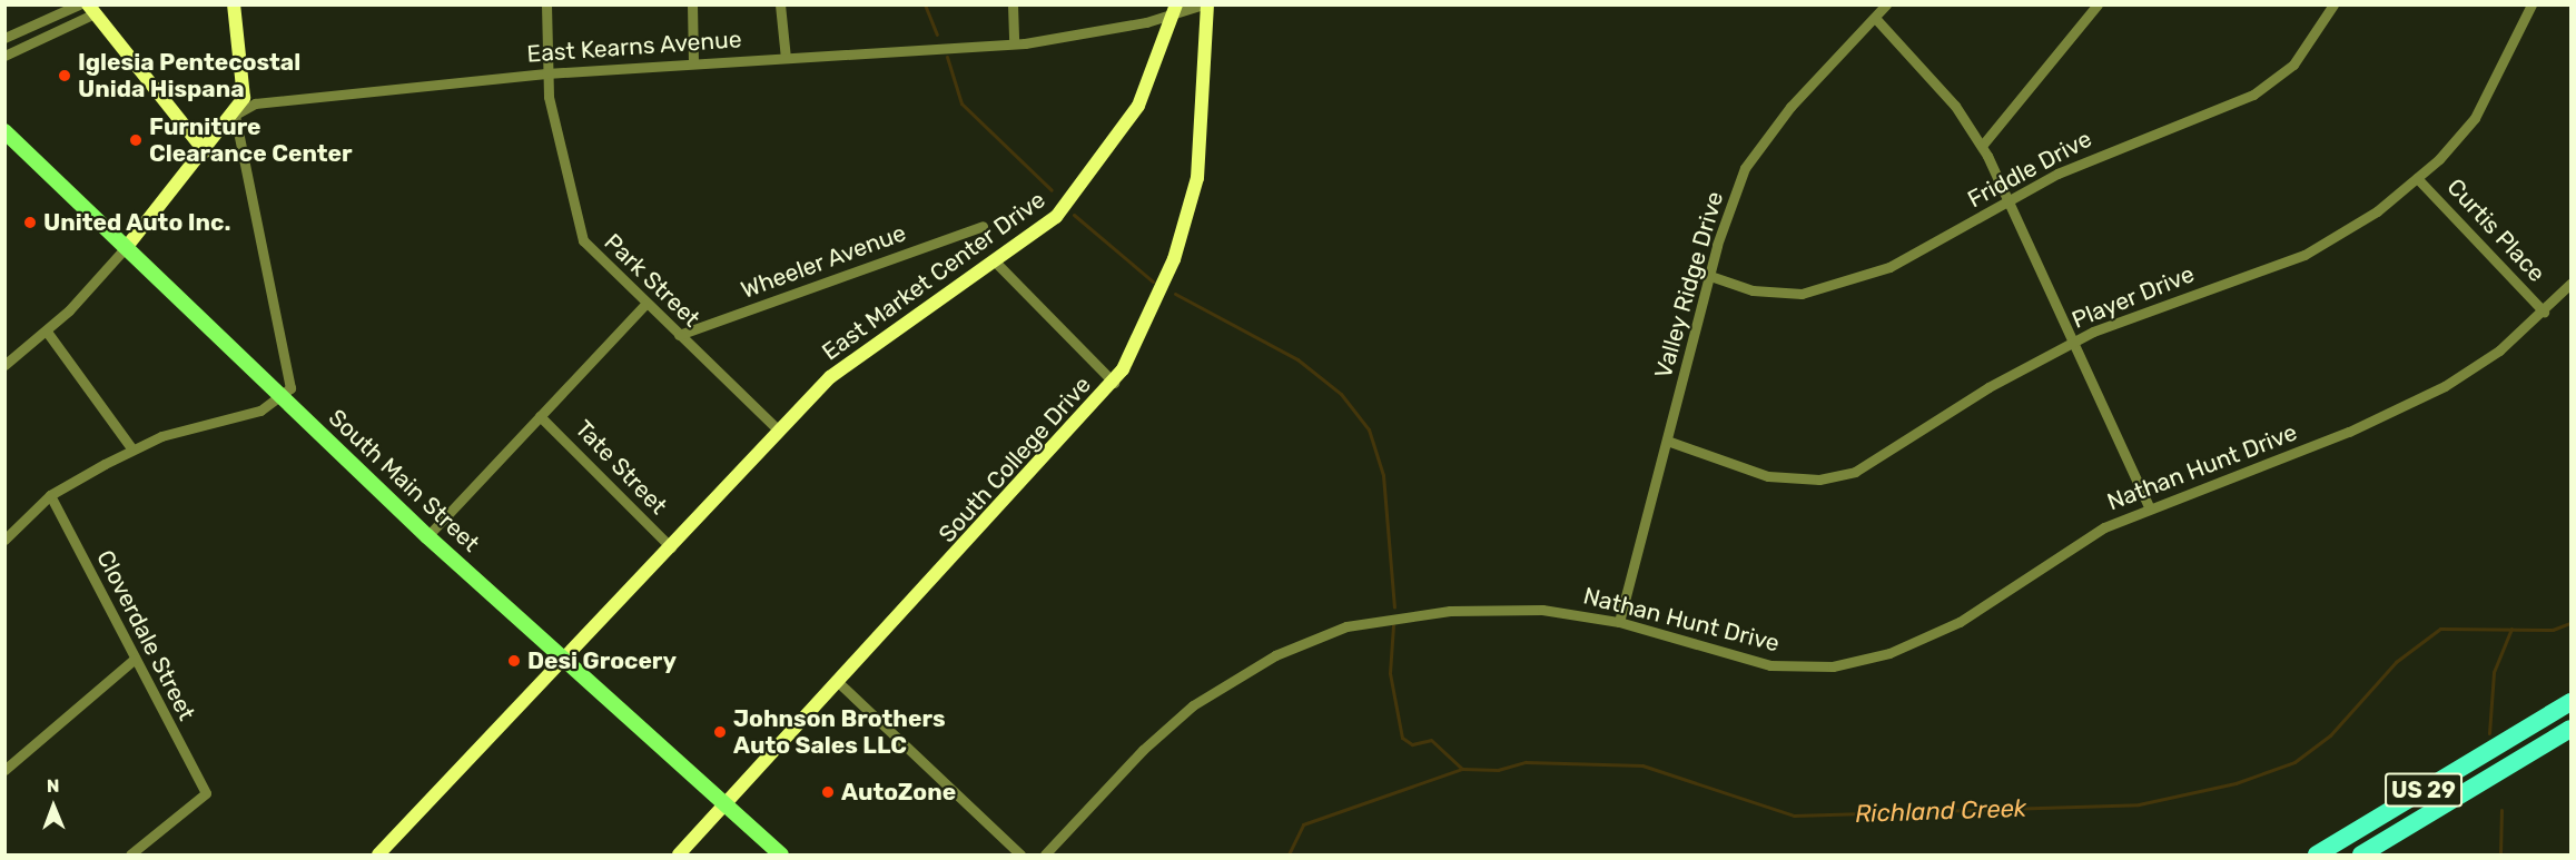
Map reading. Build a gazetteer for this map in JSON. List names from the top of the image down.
{
  "streets": {
    "highway": ["US 29"],
    "main road": [
      "East Kearns Avenue",
      "East Market Center Drive",
      "South College Drive",
      "South Main Street"
    ],
    "street": [
      "Friddle Drive",
      "Curtis Place",
      "Wheeler Avenue",
      "Park Street",
      "Valley Ridge Drive",
      "Player Drive",
      "Tate Street",
      "Nathan Hunt Drive",
      "Cloverdale Street"
    ]
  },
  "crossings": [
    ["East Kearns Avenue", "East Market Center Drive"],
    ["East Kearns Avenue", "Park Street"],
    ["East Kearns Avenue", "South College Drive"],
    ["East Kearns Avenue", "South Main Street"],
    ["Friddle Drive", "Valley Ridge Drive"],
    ["Curtis Place", "Player Drive"],
    ["Curtis Place", "Nathan Hunt Drive"],
    ["Wheeler Avenue", "Park Street"],
    ["East Market Center Drive", "Park Street"],
    ["East Market Center Drive", "Tate Street"],
    ["East Market Center Drive", "South Main Street"],
    ["Valley Ridge Drive", "Player Drive"],
    ["Valley Ridge Drive", "Nathan Hunt Drive"],
    ["South College Drive", "South Main Street"]
  ],
  "water": ["Richland Creek"],
  "places": [
    "Iglesia Pentecostal Unida Hispana",
    "Furniture Clearance Center",
    "United Auto Inc.",
    "Desi Grocery",
    "Johnson Brothers Auto Sales LLC",
    "AutoZone"
  ],
  "north": "top"
}
